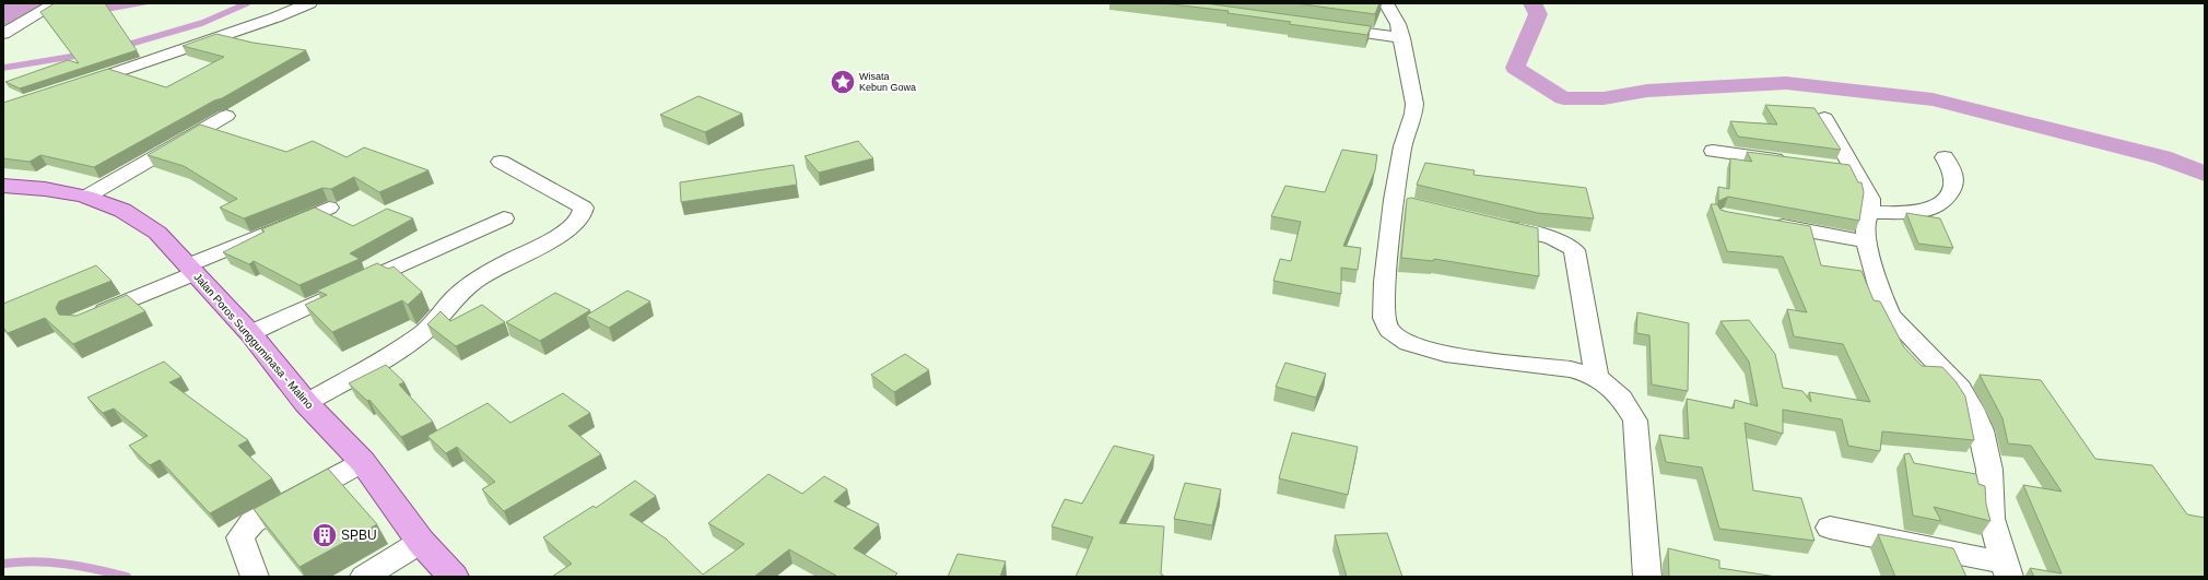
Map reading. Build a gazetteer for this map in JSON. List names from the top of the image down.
{
  "streets": {
    "main road": ["Jalan Poros Sungguminasa - Malino"]
  },
  "places": {
    "place": ["Wisata Kebun Gowa"],
    "building": ["SPBU"]
  }
}
